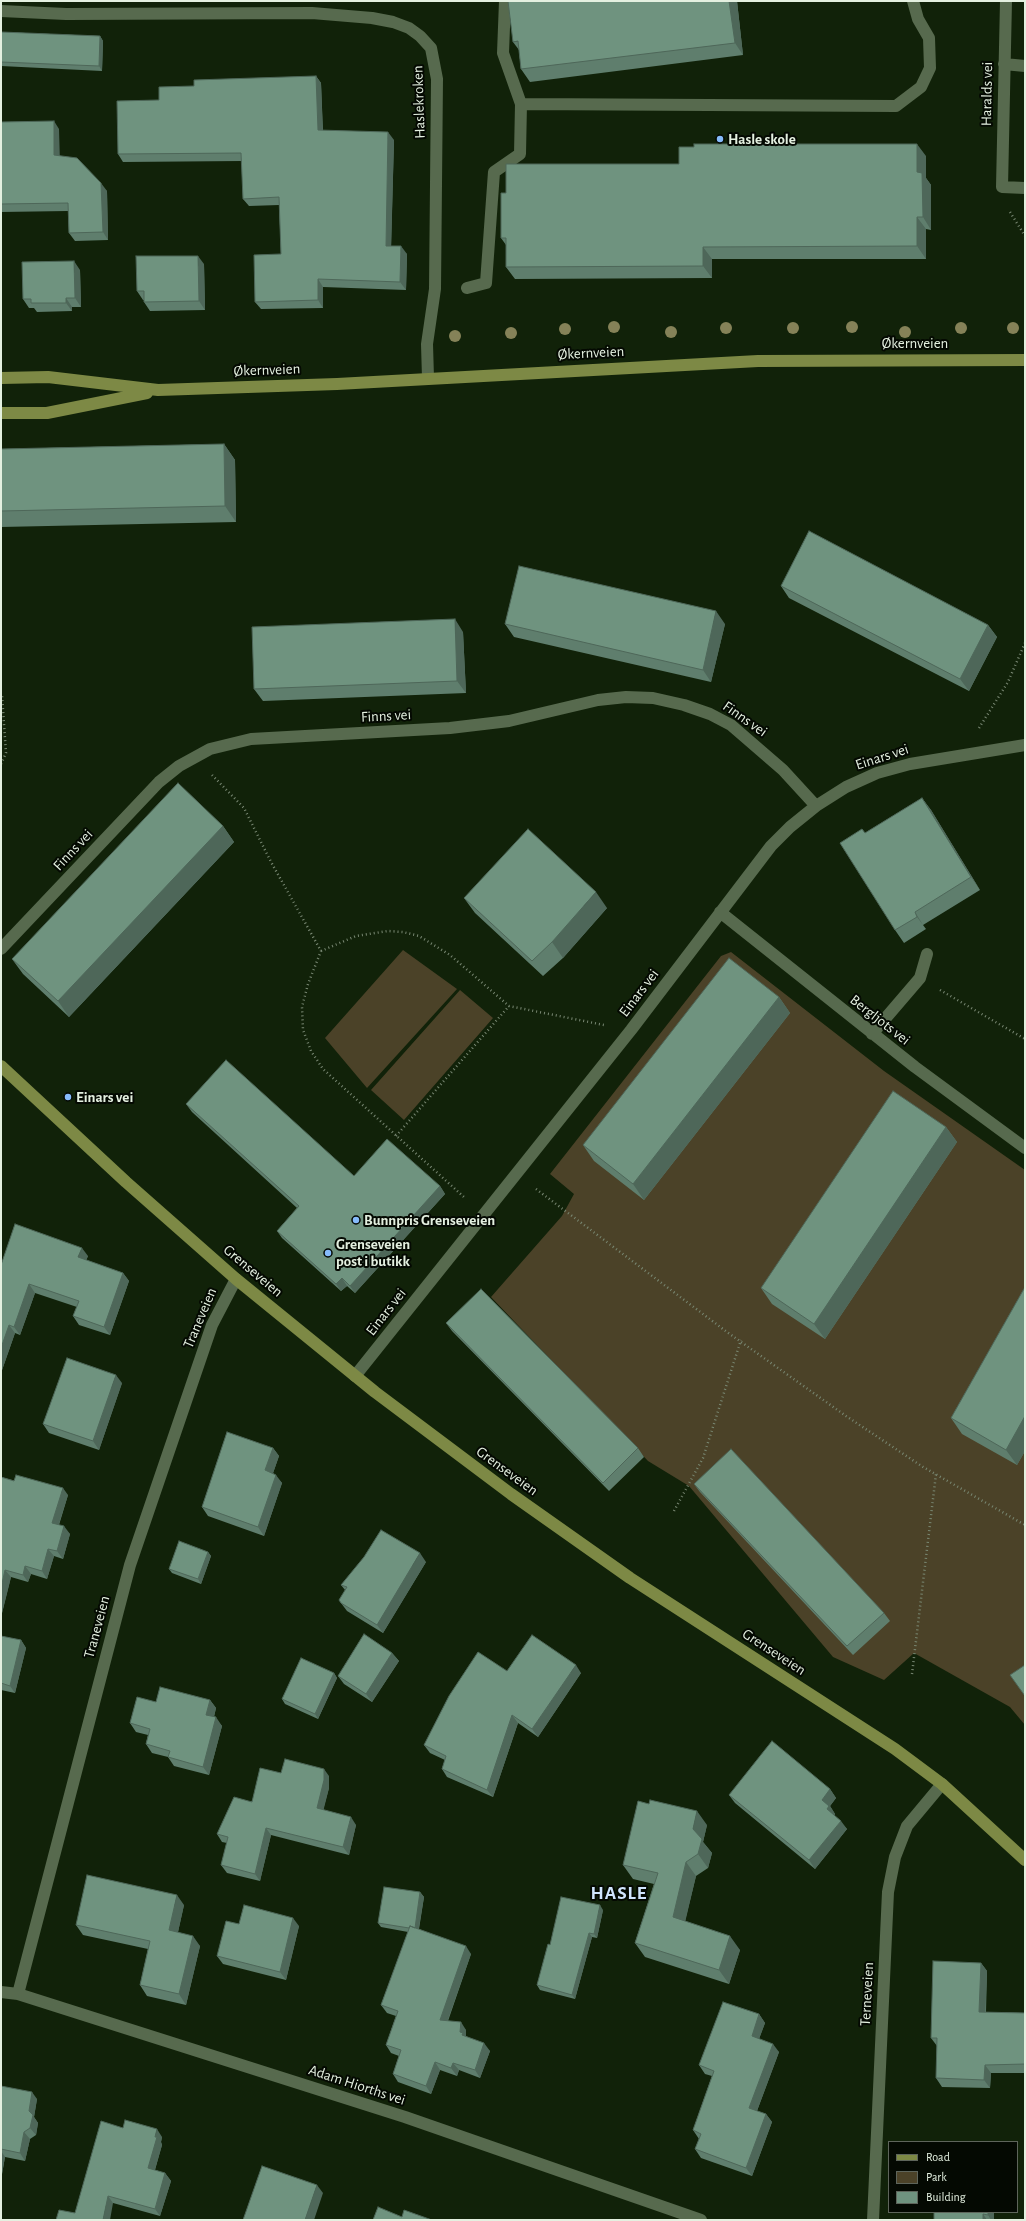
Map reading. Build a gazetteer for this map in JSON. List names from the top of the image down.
{
  "streets": {
    "main road": ["Økernveien", "Grenseveien"],
    "street": [
      "Haralds vei",
      "Haslekroken",
      "Finns vei",
      "Einars vei",
      "Bergljots vei",
      "Traneveien",
      "Terneveien",
      "Adam Hiorths vei"
    ]
  },
  "crossings": [
    ["Haslekroken", "Økernveien"],
    ["Finns vei", "Einars vei"],
    ["Einars vei", "Bergljots vei"],
    ["Einars vei", "Grenseveien"],
    ["Grenseveien", "Traneveien"],
    ["Grenseveien", "Terneveien"],
    ["Traneveien", "Adam Hiorths vei"]
  ],
  "districts": ["HASLE"],
  "places": [
    "Hasle skole",
    "Einars vei",
    "Bunnpris Grenseveien",
    "Grenseveien post i butikk"
  ],
  "legend": ["Road", "Park", "Building"]
}
